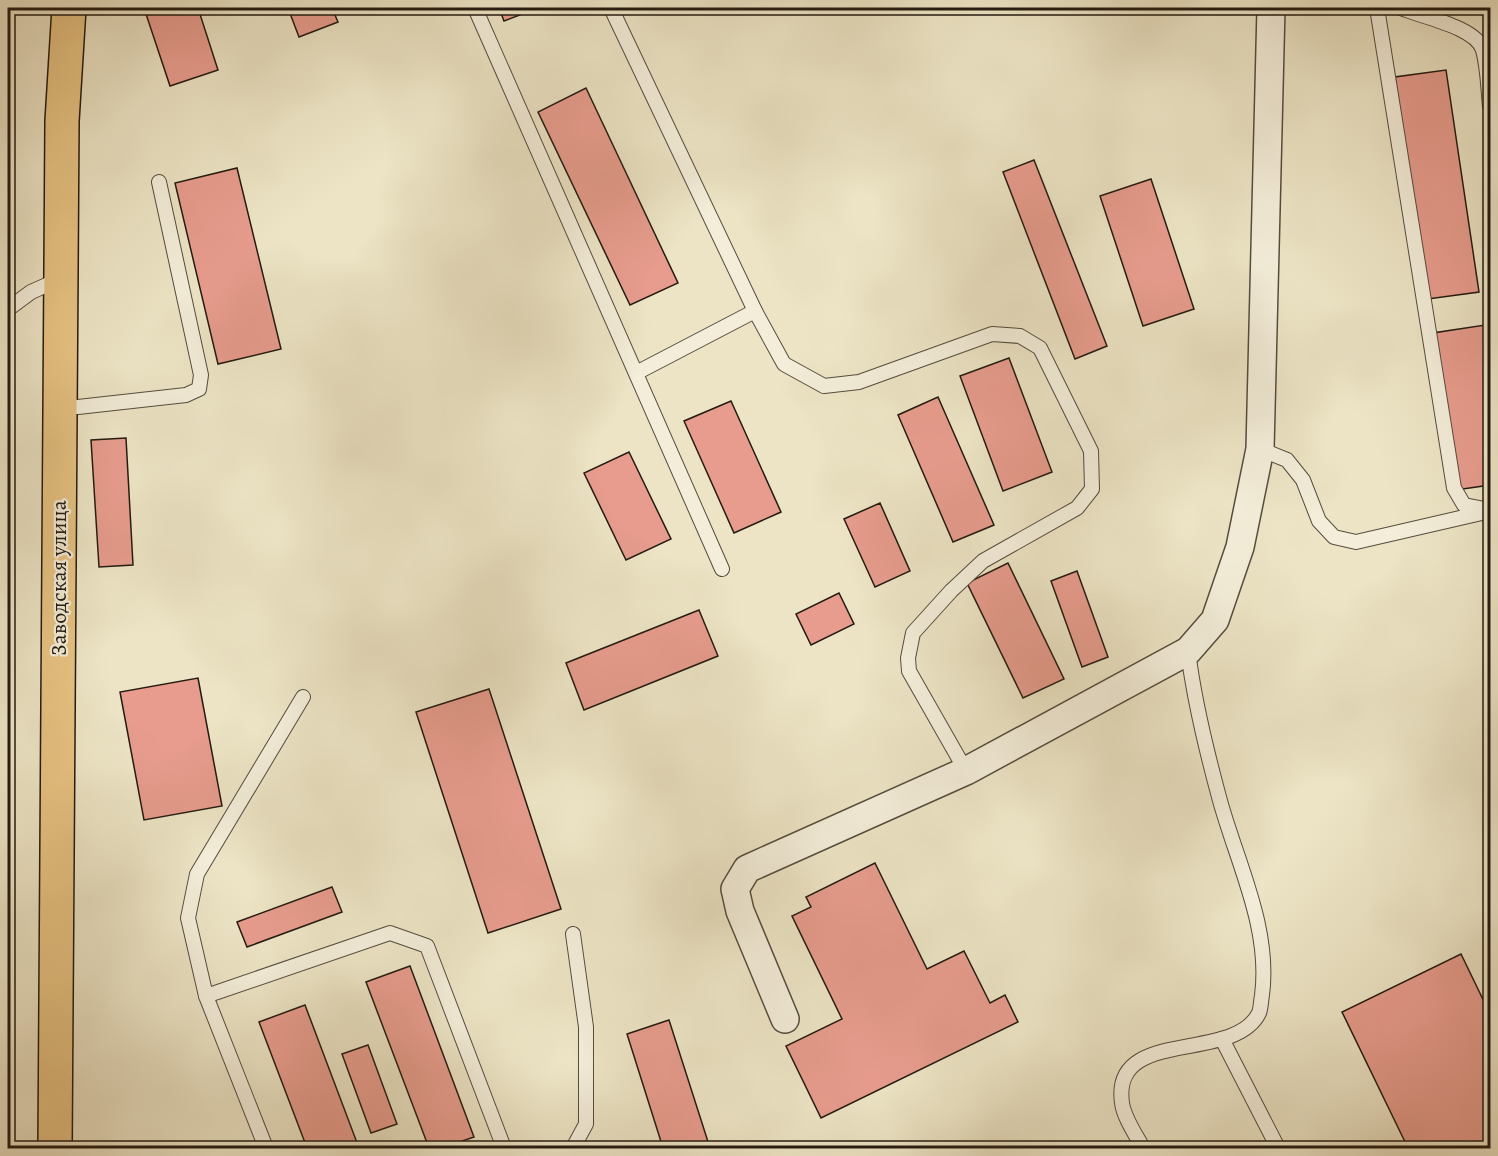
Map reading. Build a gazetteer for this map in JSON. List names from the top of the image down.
{
  "streets": {
    "main road": ["Заводская улица"]
  }
}
